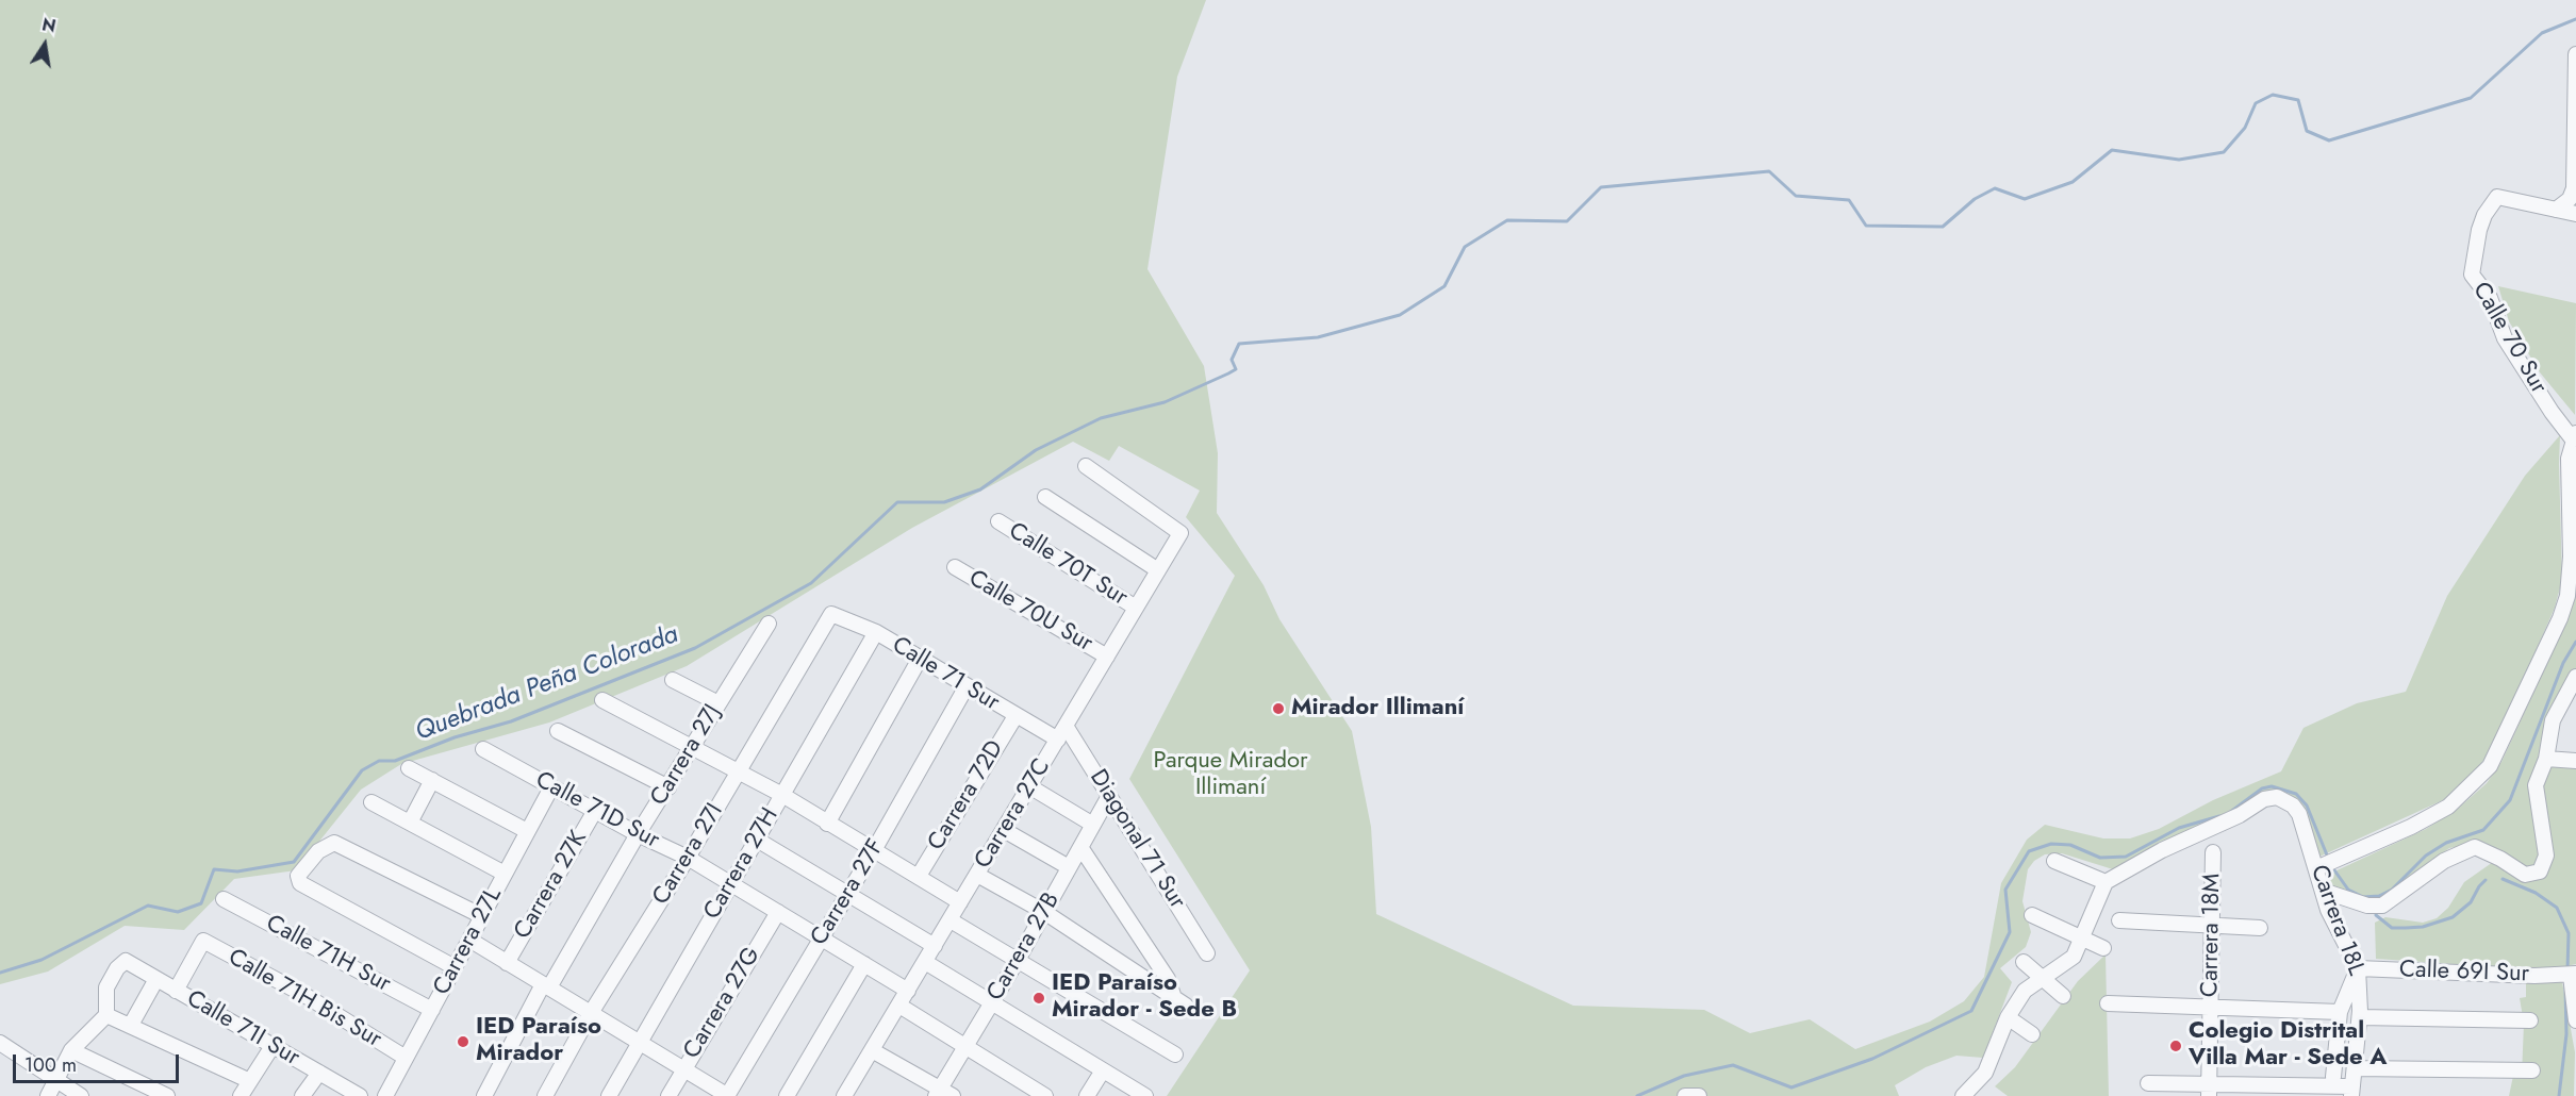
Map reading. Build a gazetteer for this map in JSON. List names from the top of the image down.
{
  "streets": {
    "street": [
      "Calle 70 Sur",
      "Calle 70T Sur",
      "Calle 70U Sur",
      "Calle 71 Sur",
      "Carrera 27J",
      "Carrera 72D",
      "Calle 71D Sur",
      "Carrera 27C",
      "Diagonal 71 Sur",
      "Carrera 27I",
      "Carrera 27H",
      "Carrera 27K",
      "Carrera 27F",
      "Carrera 18L",
      "Carrera 18M",
      "Carrera 27L",
      "Carrera 27B",
      "Calle 71H Sur",
      "Calle 69I Sur",
      "Calle 71H Bis Sur",
      "Carrera 27G",
      "Calle 71I Sur"
    ]
  },
  "crossings": [
    ["Calle 70T Sur", "Carrera 27C"],
    ["Calle 70U Sur", "Carrera 27C"],
    ["Calle 71 Sur", "Carrera 72D"],
    ["Calle 71 Sur", "Carrera 27C"],
    ["Calle 71 Sur", "Diagonal 71 Sur"],
    ["Calle 71 Sur", "Carrera 27I"],
    ["Calle 71 Sur", "Carrera 27H"],
    ["Calle 71 Sur", "Carrera 27F"],
    ["Carrera 27J", "Calle 71D Sur"],
    ["Calle 71D Sur", "Carrera 27C"],
    ["Calle 71D Sur", "Carrera 27I"],
    ["Calle 71D Sur", "Carrera 27H"],
    ["Calle 71D Sur", "Carrera 27K"],
    ["Calle 71D Sur", "Carrera 27F"],
    ["Calle 71D Sur", "Carrera 27L"],
    ["Calle 71D Sur", "Carrera 27G"],
    ["Carrera 27C", "Diagonal 71 Sur"],
    ["Diagonal 71 Sur", "Carrera 27B"],
    ["Carrera 18L", "Calle 69I Sur"],
    ["Carrera 27L", "Calle 71H Sur"],
    ["Carrera 27L", "Calle 71H Bis Sur"],
    ["Calle 71H Bis Sur", "Calle 71I Sur"]
  ],
  "water": ["Quebrada Peña Colorada"],
  "parks": ["Parque Mirador Illimaní"],
  "places": [
    "Mirador Illimaní",
    "IED Paraíso Mirador - Sede B",
    "IED Paraíso Mirador",
    "Colegio Distrital Villa Mar - Sede A"
  ],
  "scale_bar": "100 m",
  "north": "top"
}
